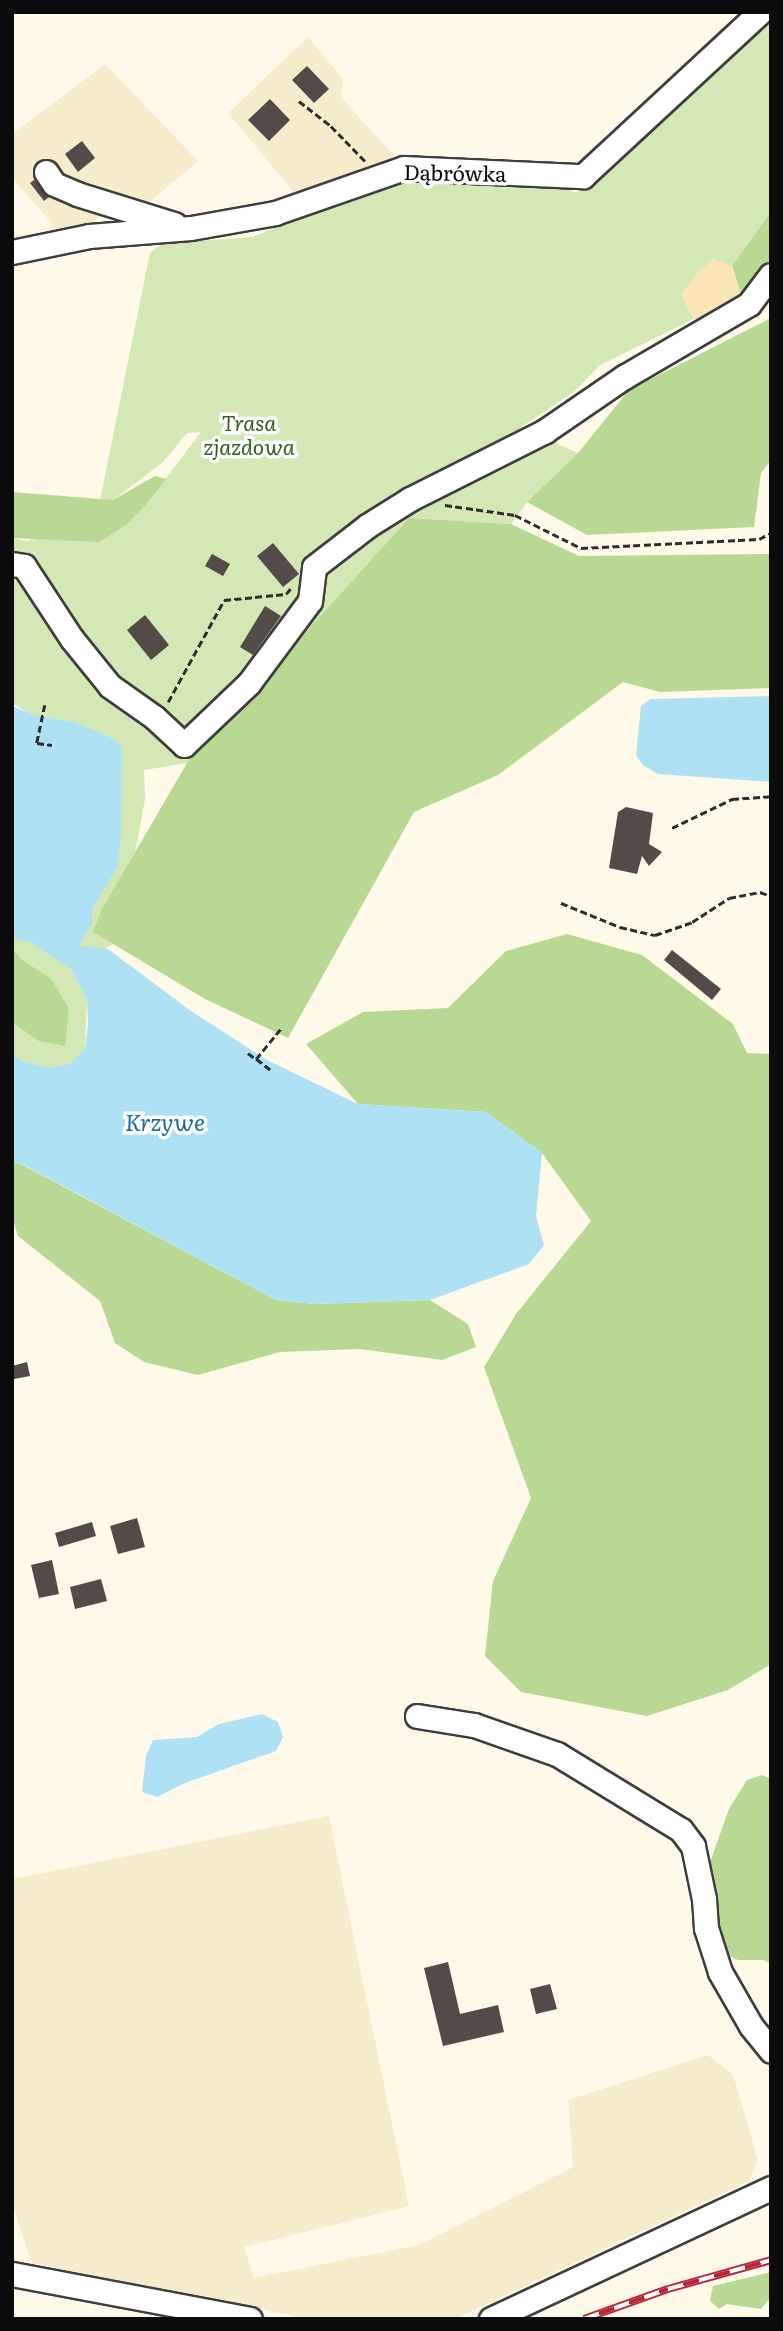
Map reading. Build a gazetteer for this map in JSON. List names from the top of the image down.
{
  "streets": {
    "street": ["Dąbrówka"]
  },
  "water": ["Krzywe"],
  "parks": ["Trasa zjazdowa"]
}
